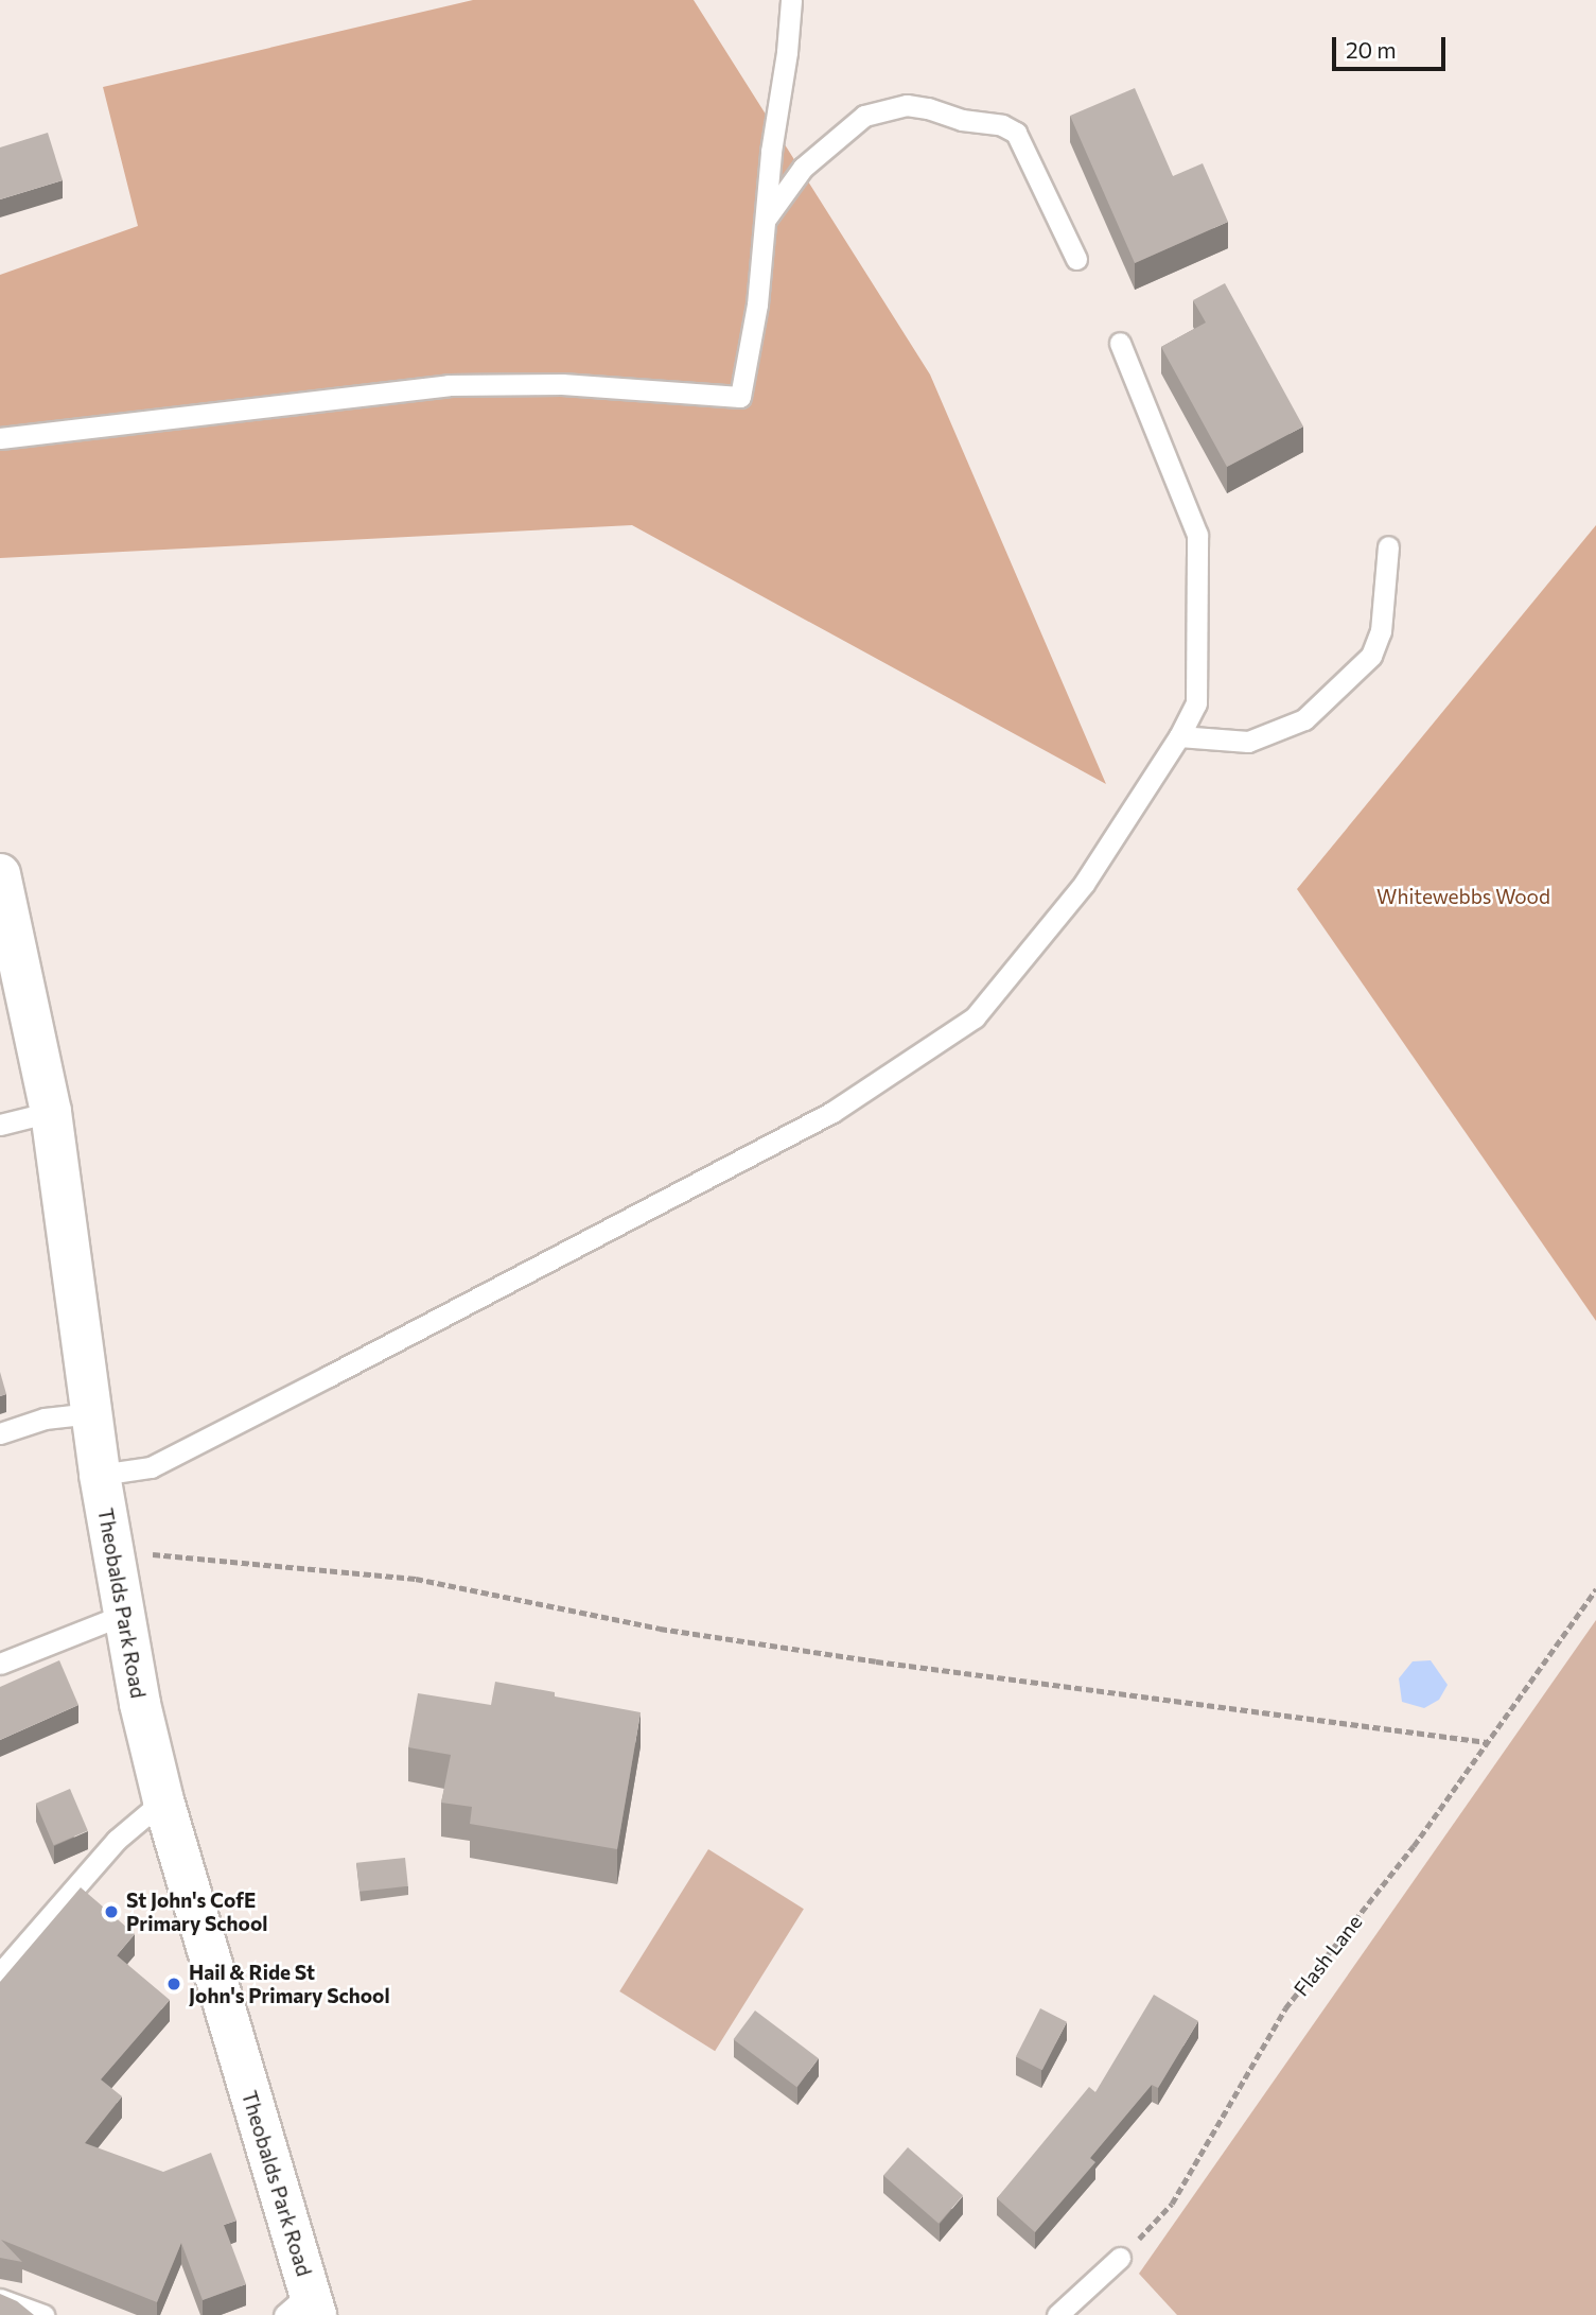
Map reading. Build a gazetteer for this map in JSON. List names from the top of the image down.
{
  "streets": {
    "street": ["Theobalds Park Road"],
    "path": ["Flash Lane"]
  },
  "parks": ["Whitewebbs Wood"],
  "places": ["St John's CofE Primary School", "Hail & Ride St John's Primary School"],
  "scale_bar": "20 m"
}
